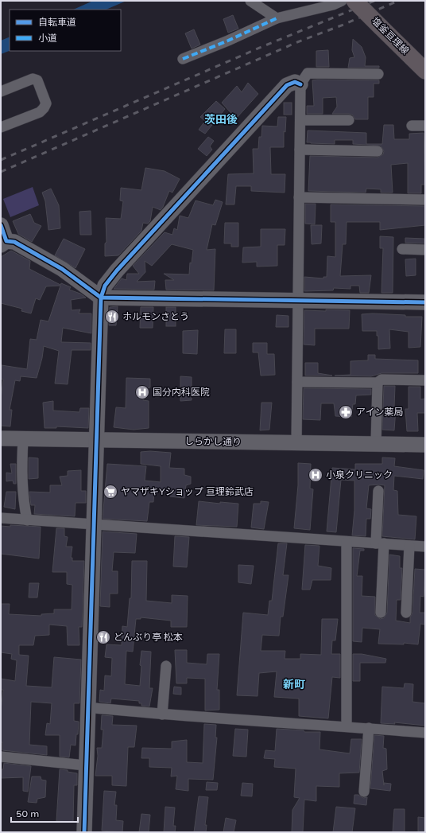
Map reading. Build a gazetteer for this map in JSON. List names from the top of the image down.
{
  "streets": {
    "main road": ["塩釜亘理線"],
    "street": ["しらかし通り"]
  },
  "districts": ["茨田後", "新町"],
  "places": {
    "restaurant": ["ホルモンさとう", "どんぶり亭 松本"],
    "hospital": ["国分内科医院", "小泉クリニック"],
    "pharmacy": ["アイン薬局"],
    "supermarket": ["ヤマザキYショップ 亘理鈴武店"]
  },
  "legend": ["自転車道", "小道"],
  "scale_bar": "50 m"
}
